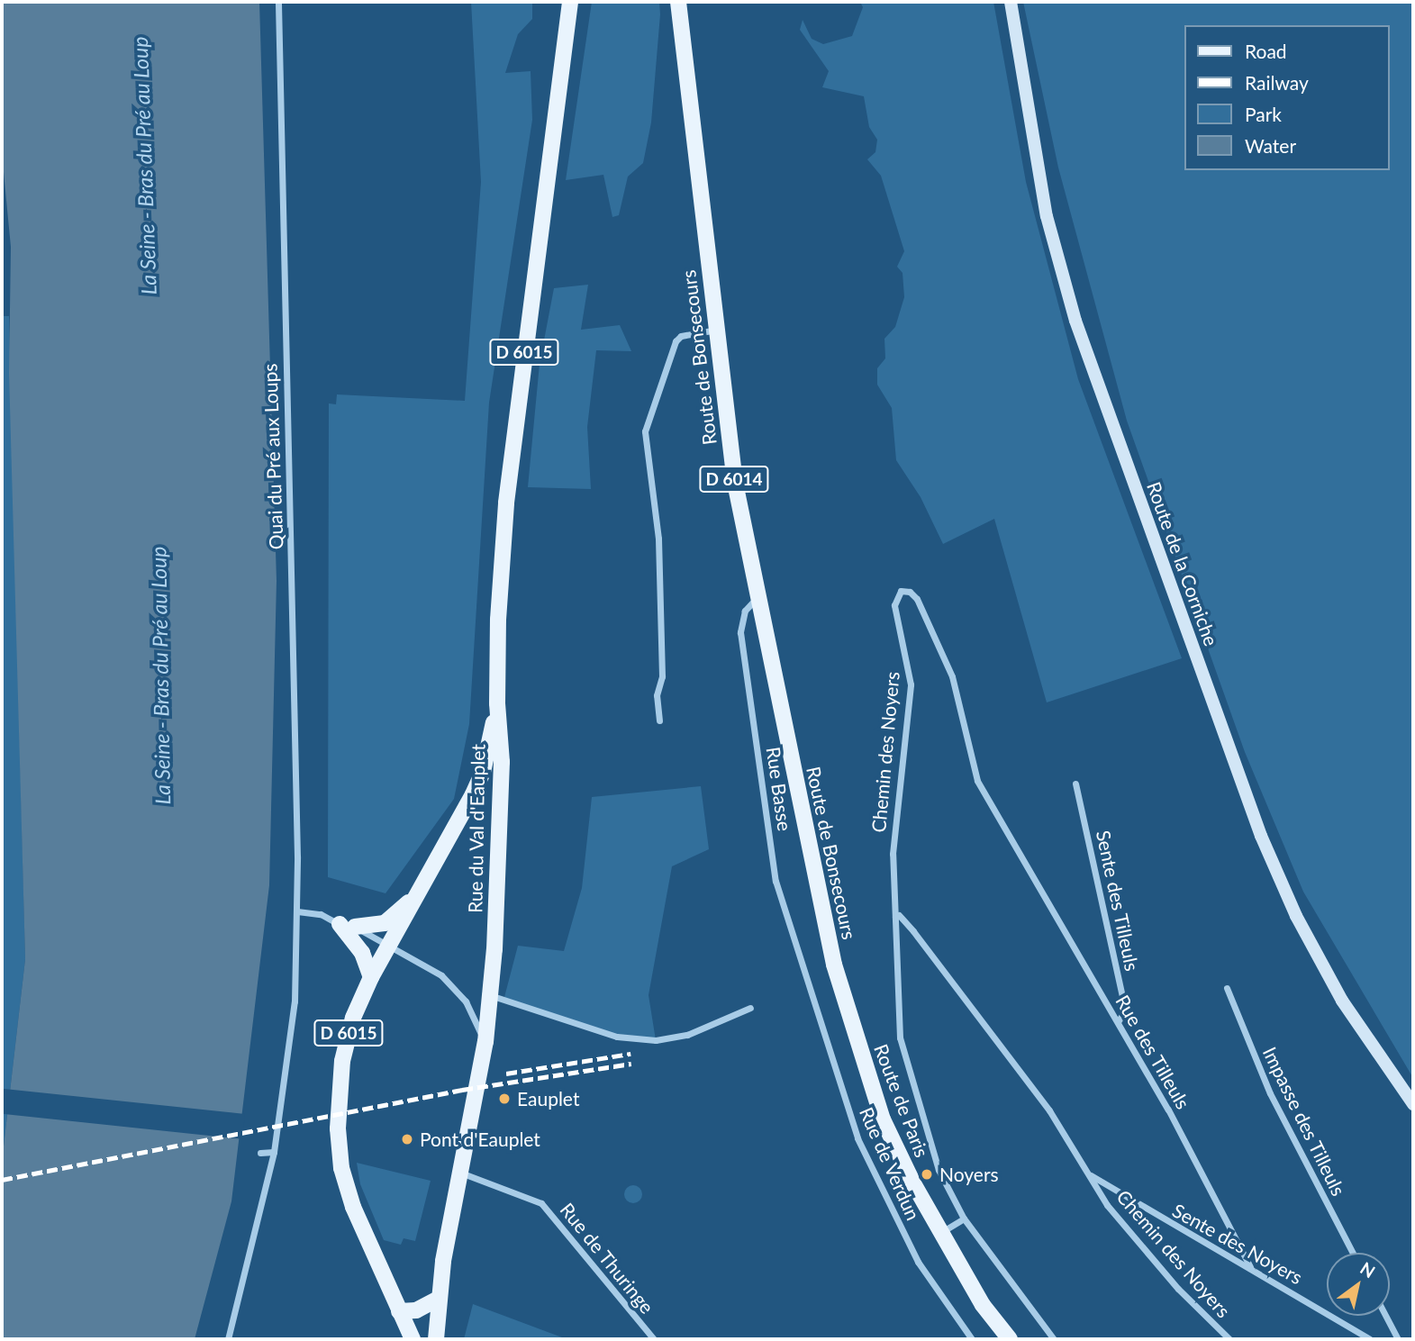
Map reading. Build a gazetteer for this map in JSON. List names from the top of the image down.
{
  "streets": {
    "main road": [
      "D 6015",
      "Route de Bonsecours",
      "D 6014",
      "Rue du Val d'Eauplet",
      "Route de Paris"
    ],
    "street": [
      "Quai du Pré aux Loups",
      "Route de la Corniche",
      "Chemin des Noyers",
      "Rue Basse",
      "Sente des Tilleuls",
      "Rue des Tilleuls",
      "Impasse des Tilleuls",
      "Rue de Verdun",
      "Sente des Noyers",
      "Rue de Thuringe"
    ]
  },
  "crossings": [
    ["D 6015", "Rue du Val d'Eauplet"],
    ["D 6015", "Rue de Thuringe"],
    ["Route de Bonsecours", "Rue Basse"],
    ["Route de Bonsecours", "Route de Paris"],
    ["Chemin des Noyers", "Rue des Tilleuls"],
    ["Chemin des Noyers", "Sente des Noyers"],
    ["Rue Basse", "Rue de Verdun"],
    ["Sente des Tilleuls", "Rue des Tilleuls"],
    ["Rue des Tilleuls", "Sente des Noyers"]
  ],
  "water": ["La Seine - Bras du Pré au Loup"],
  "places": ["Eauplet", "Pont d'Eauplet", "Noyers"],
  "legend": [
    "Road",
    "Railway",
    "Park",
    "Water"
  ],
  "north": "top right"
}
